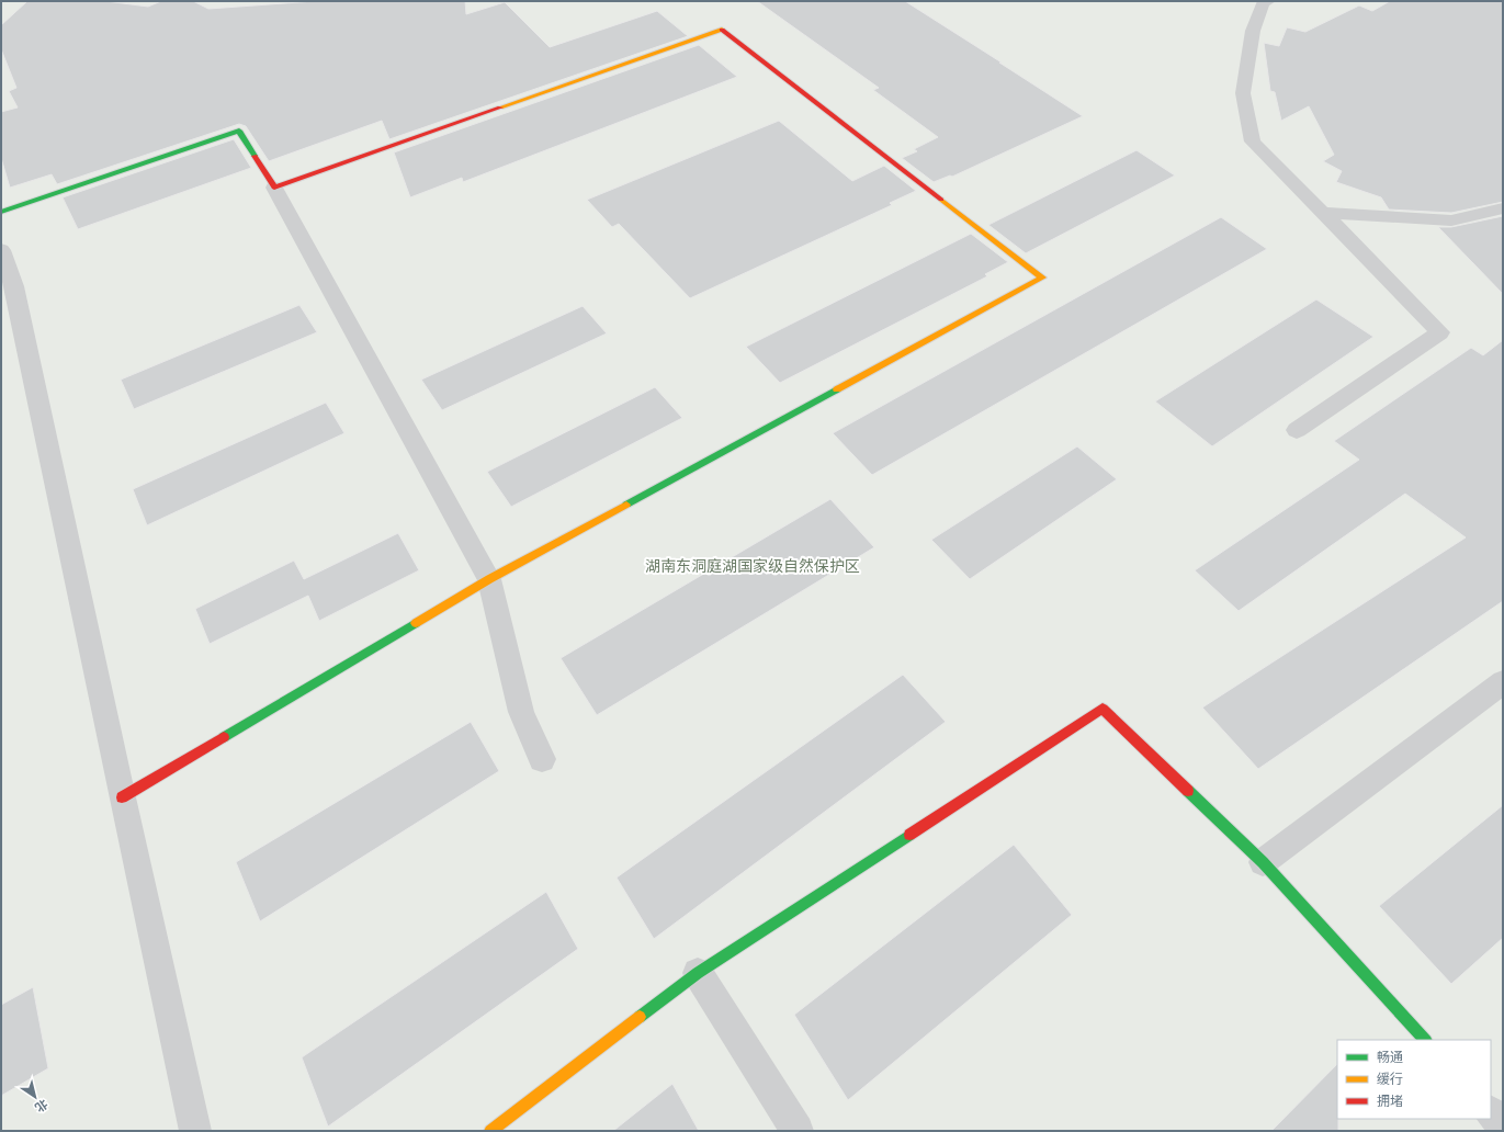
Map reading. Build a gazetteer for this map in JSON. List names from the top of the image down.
{
  "parks": ["湖南东洞庭湖国家级自然保护区"],
  "legend": ["畅通", "缓行", "拥堵"],
  "north": "bottom right"
}
